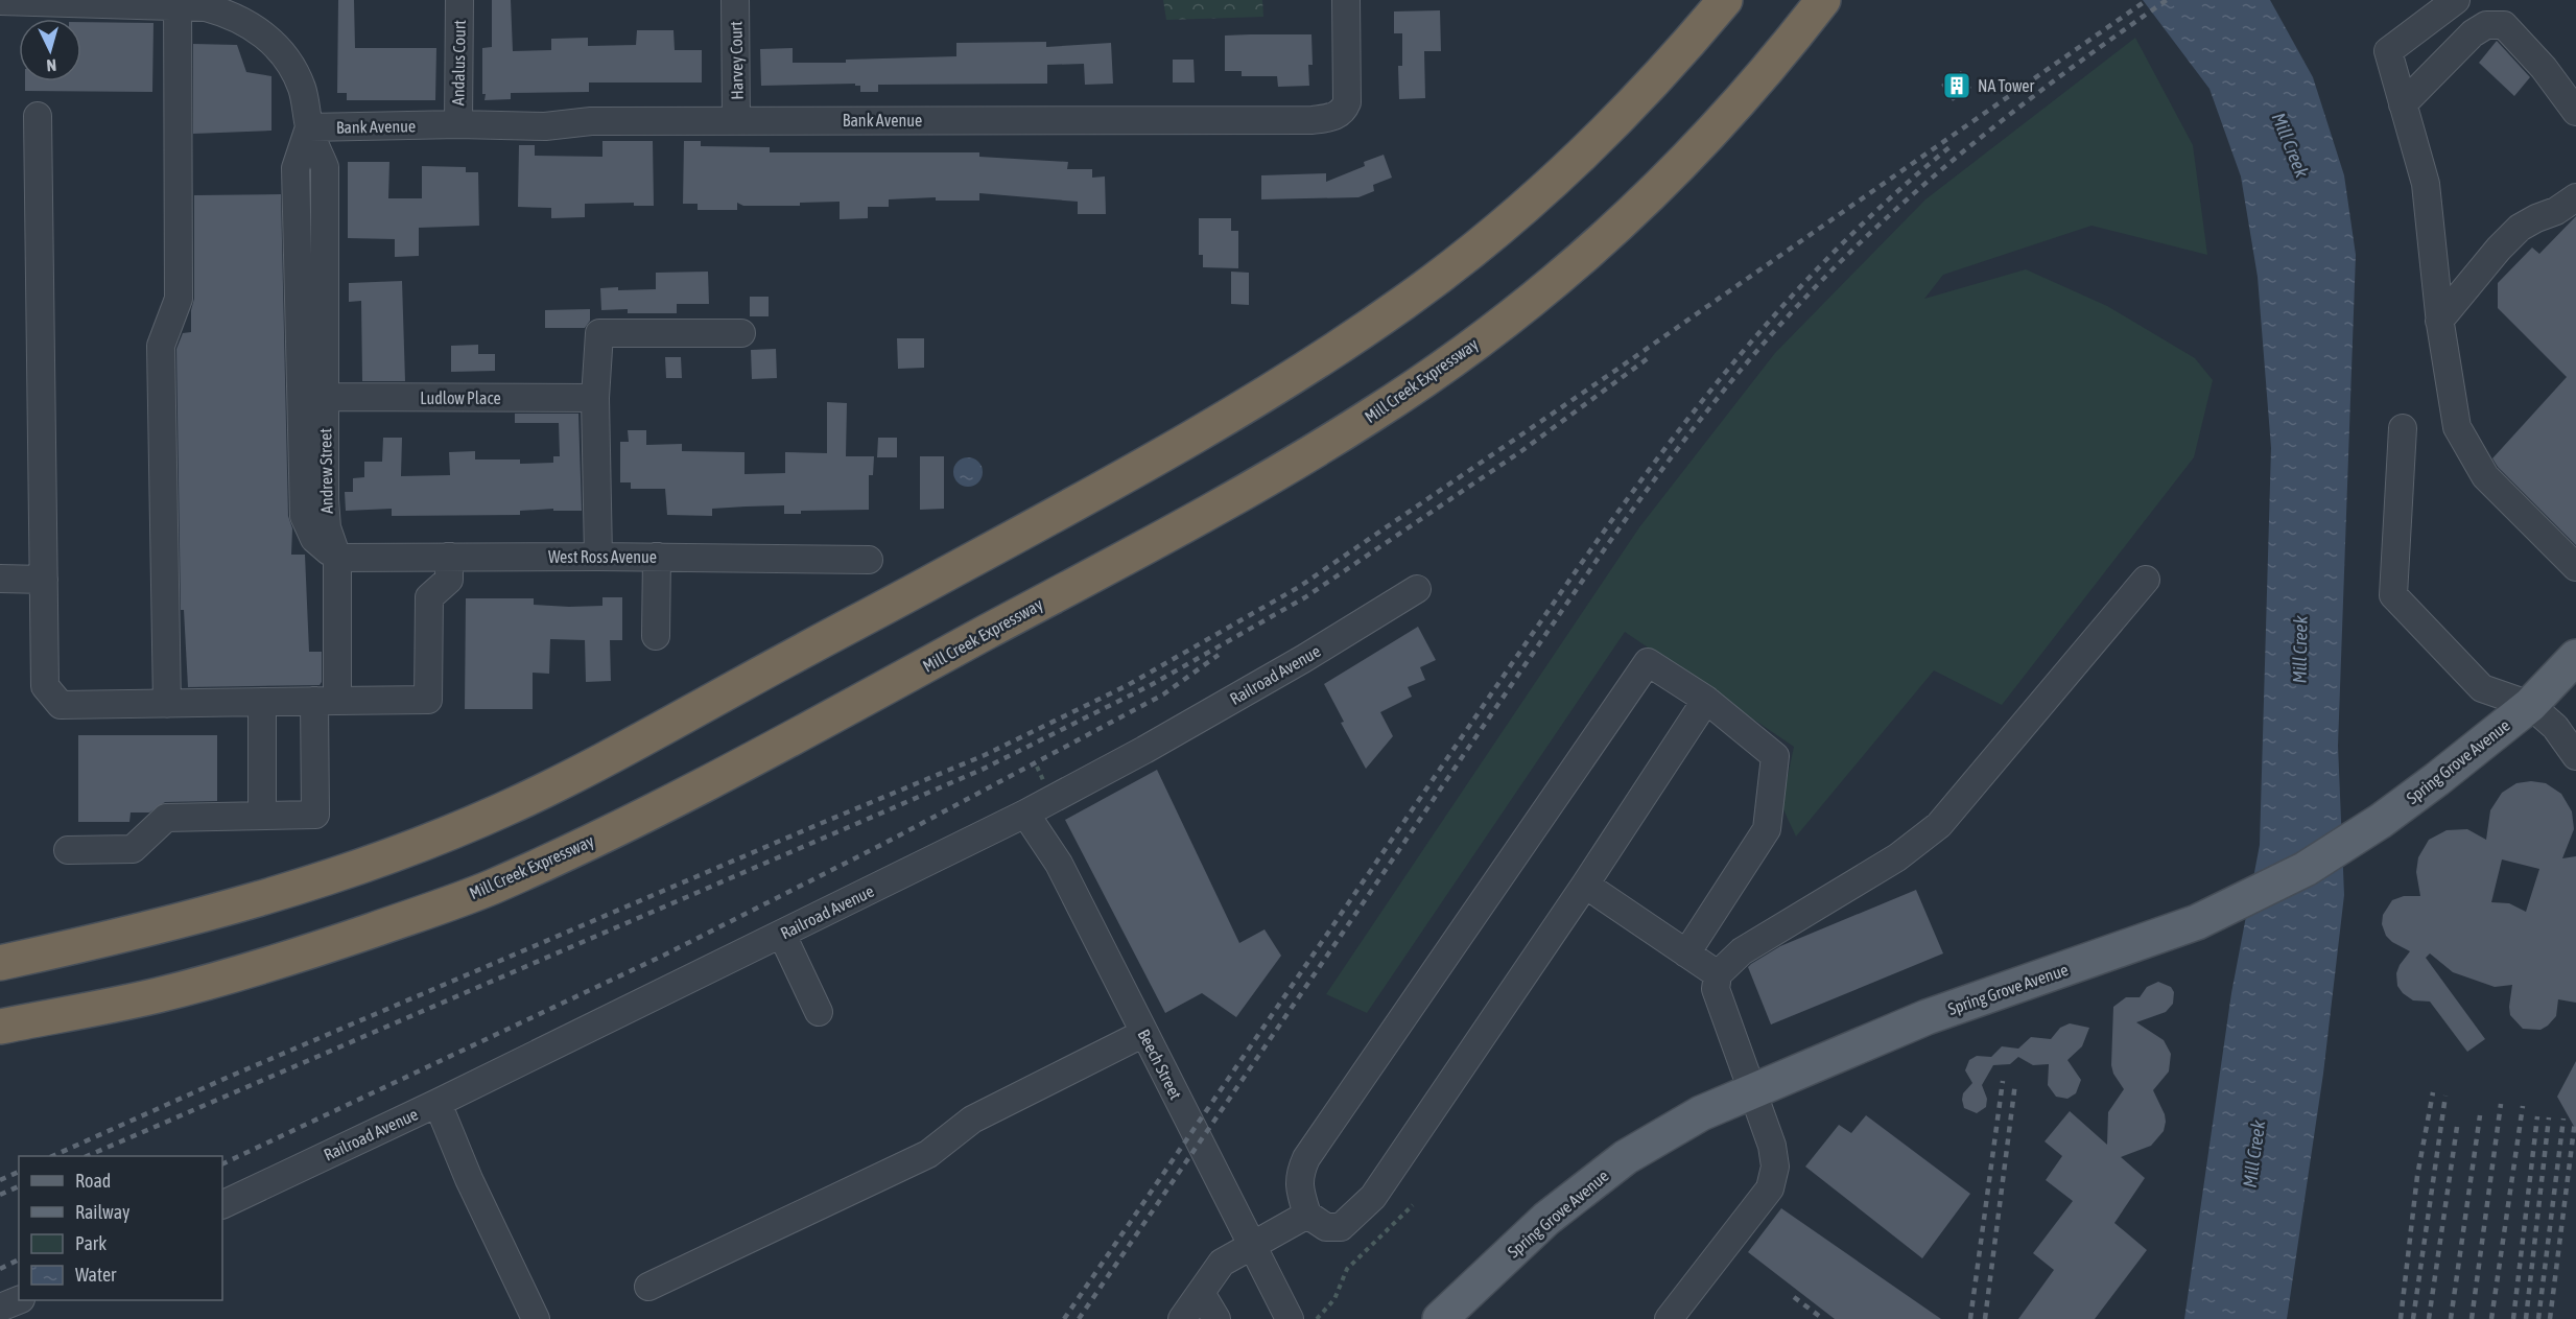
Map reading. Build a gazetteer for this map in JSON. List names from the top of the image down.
{
  "streets": {
    "highway": ["Mill Creek Expressway"],
    "main road": ["Spring Grove Avenue"],
    "street": [
      "Harvey Court",
      "Andalus Court",
      "Bank Avenue",
      "Ludlow Place",
      "Andrew Street",
      "West Ross Avenue",
      "Railroad Avenue",
      "Beech Street"
    ]
  },
  "crossings": [
    ["Harvey Court", "Bank Avenue"],
    ["Andalus Court", "Bank Avenue"],
    ["Bank Avenue", "Andrew Street"],
    ["Ludlow Place", "Andrew Street"],
    ["Andrew Street", "West Ross Avenue"],
    ["Railroad Avenue", "Beech Street"]
  ],
  "water": ["Mill Creek"],
  "places": {
    "building": ["NA Tower"]
  },
  "legend": [
    "Road",
    "Railway",
    "Park",
    "Water"
  ],
  "north": "bottom"
}
